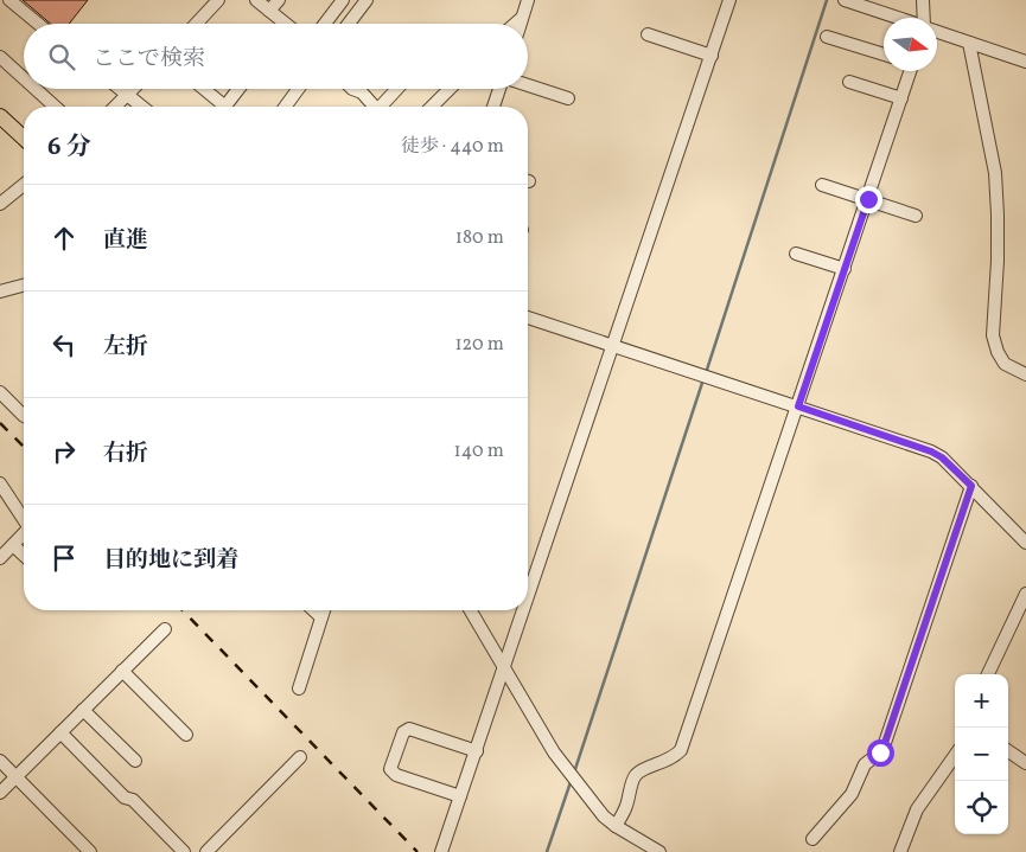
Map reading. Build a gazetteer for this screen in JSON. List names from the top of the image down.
{
  "north": "right",
  "page": {
    "search": "ここで検索",
    "heading": ["6 分", "徒歩 · 440 m"],
    "list": [
      ["直進", "180 m"],
      ["左折", "120 m"],
      ["右折", "140 m"],
      "目的地に到着"
    ],
    "map_buttons": ["+", "−"]
  }
}
